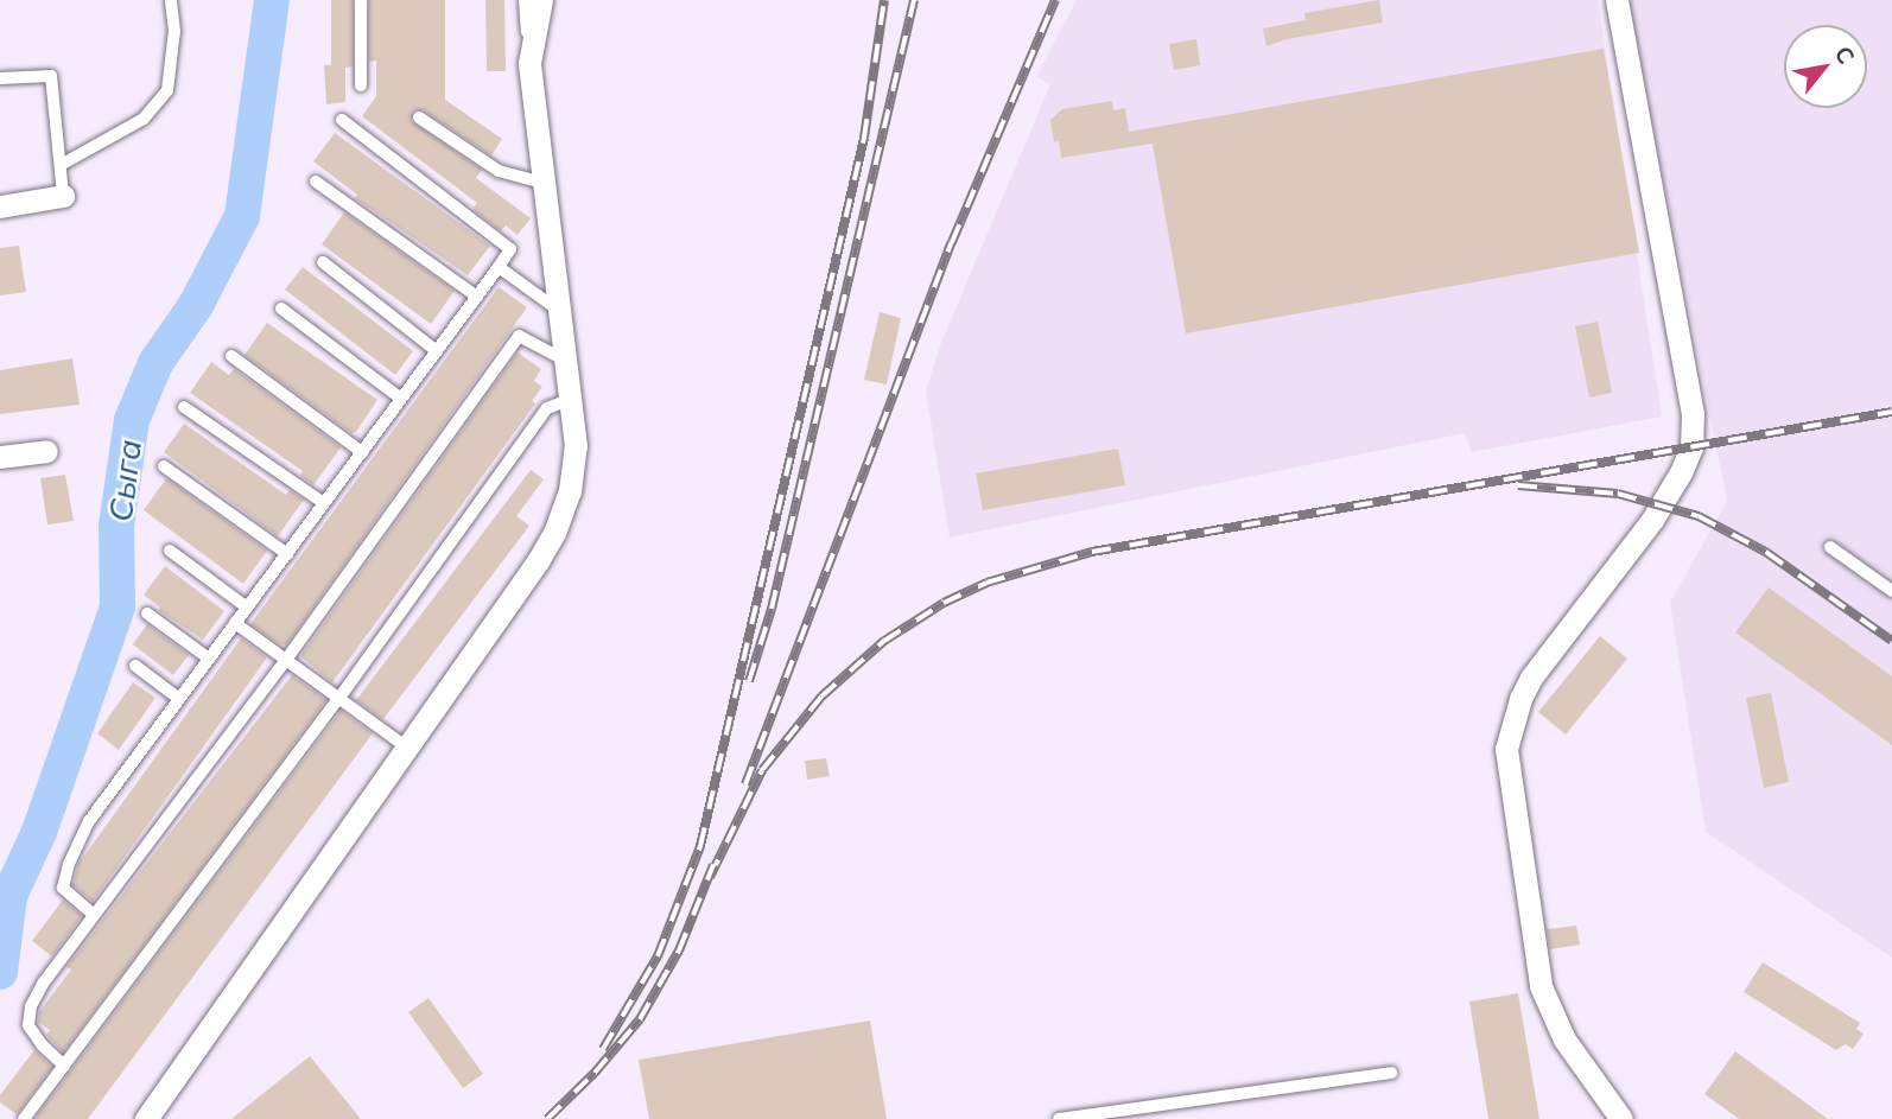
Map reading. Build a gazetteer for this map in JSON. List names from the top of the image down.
{
  "water": ["Сыга"],
  "north": "top right"
}
